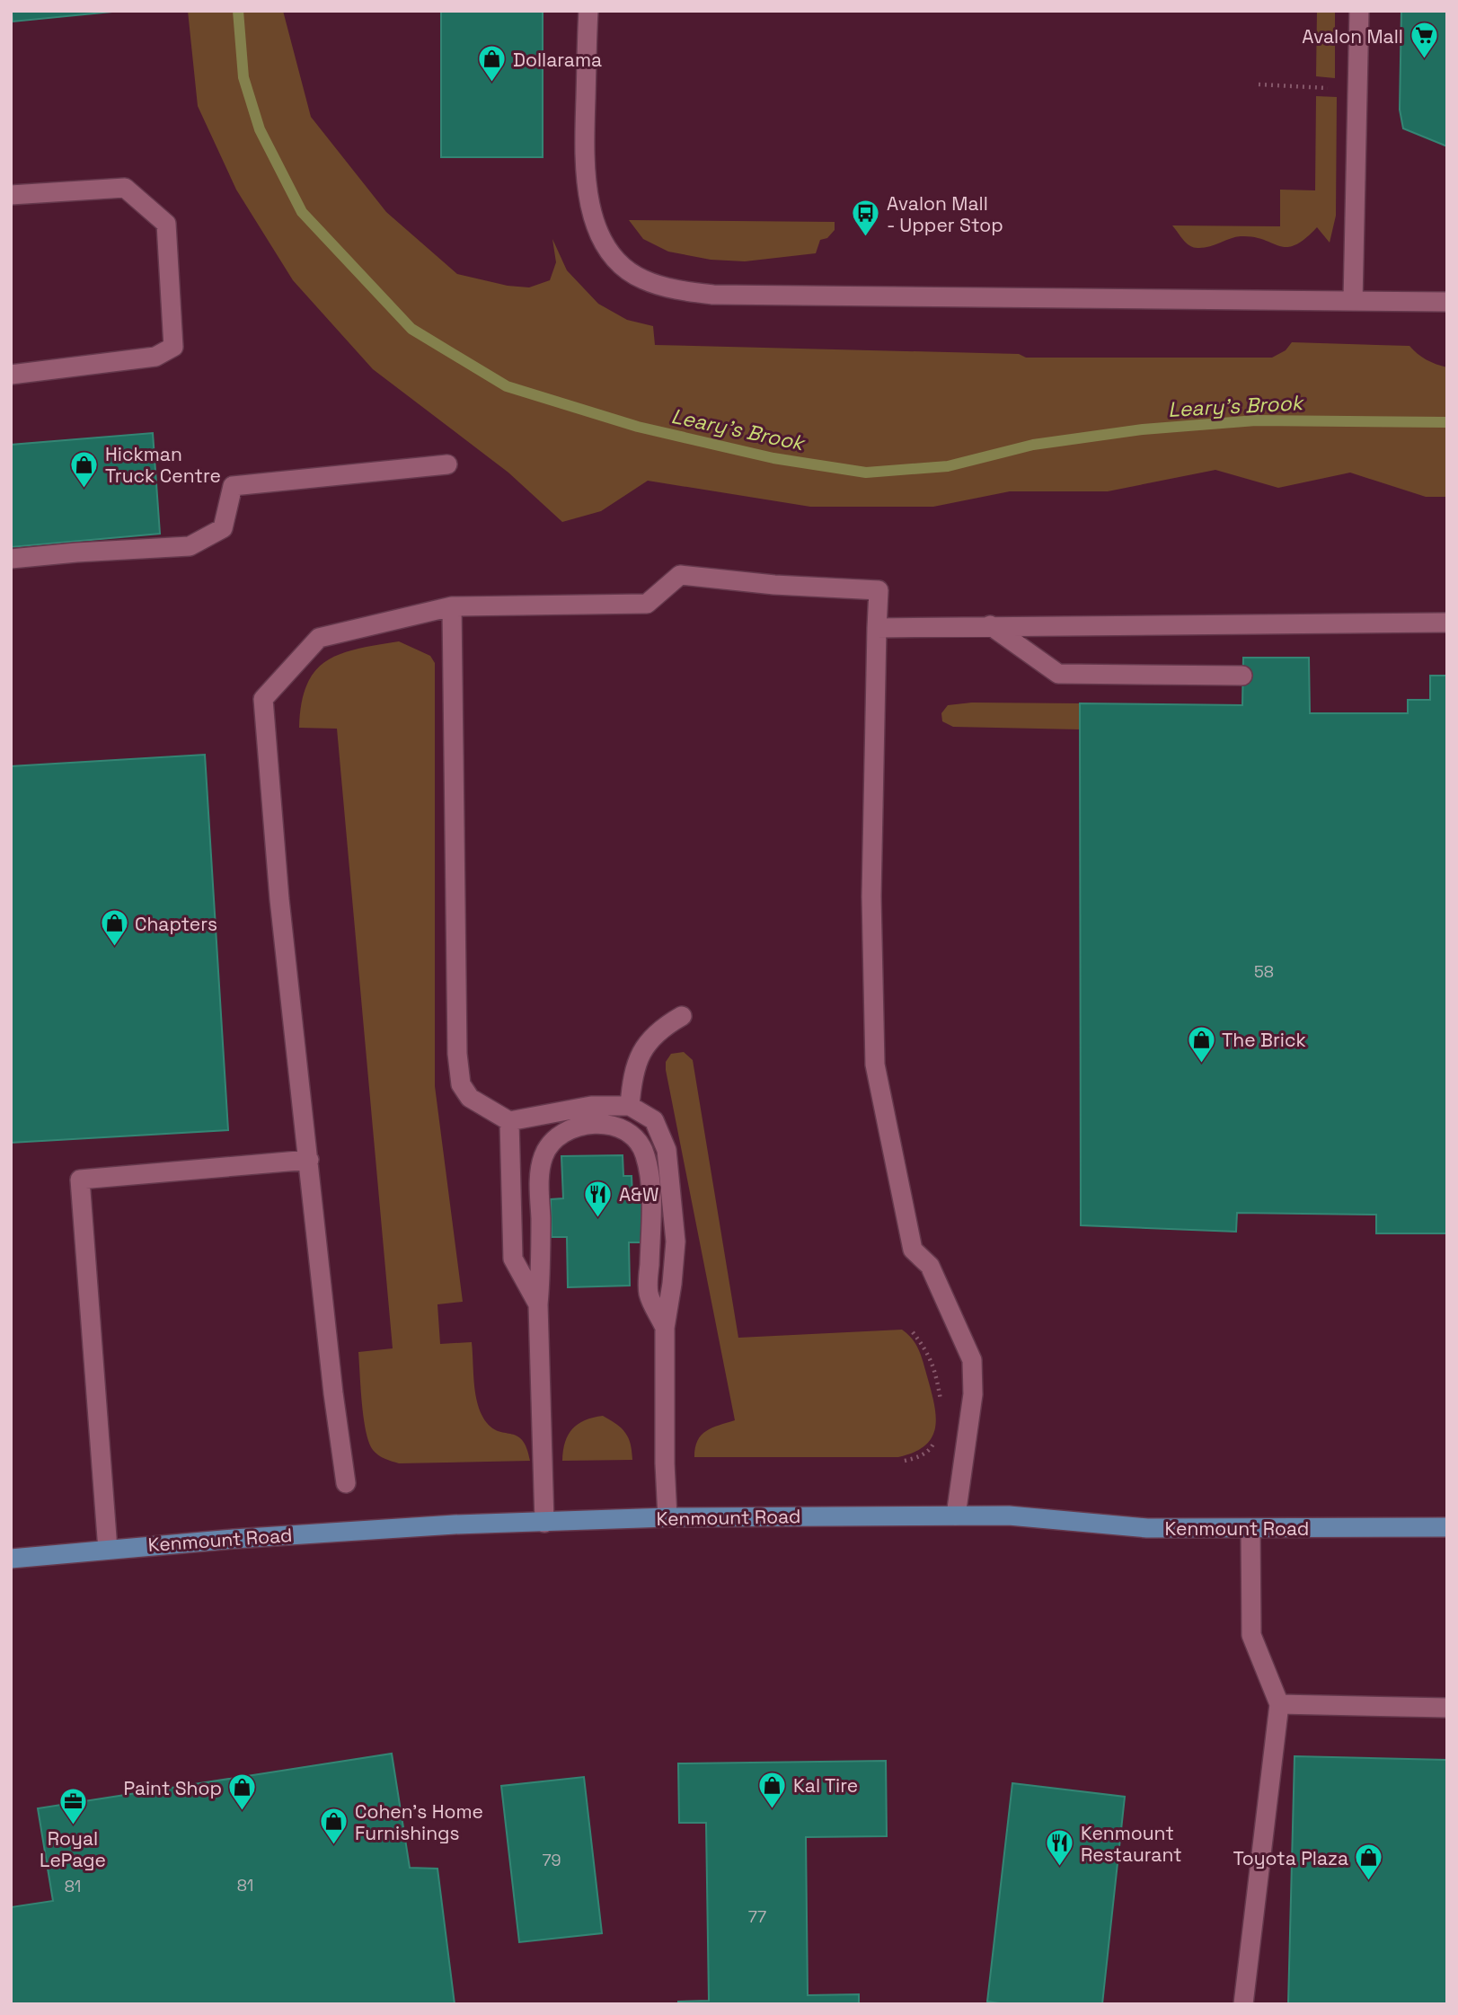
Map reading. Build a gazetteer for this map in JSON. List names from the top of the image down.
{
  "streets": {
    "main road": ["Kenmount Road"]
  },
  "water": ["Leary's Brook"],
  "places": {
    "supermarket": ["Avalon Mall"],
    "shop": [
      "Dollarama",
      "Hickman Truck Centre",
      "Chapters",
      "The Brick",
      "Kal Tire",
      "Paint Shop",
      "Cohen's Home Furnishings",
      "Toyota Plaza"
    ],
    "bus stop": ["Avalon Mall - Upper Stop"],
    "restaurant": ["A&W", "Kenmount Restaurant"],
    "office": ["Royal LePage"]
  },
  "house_numbers": [
    "58",
    "79",
    "81",
    "81",
    "77"
  ]
}
